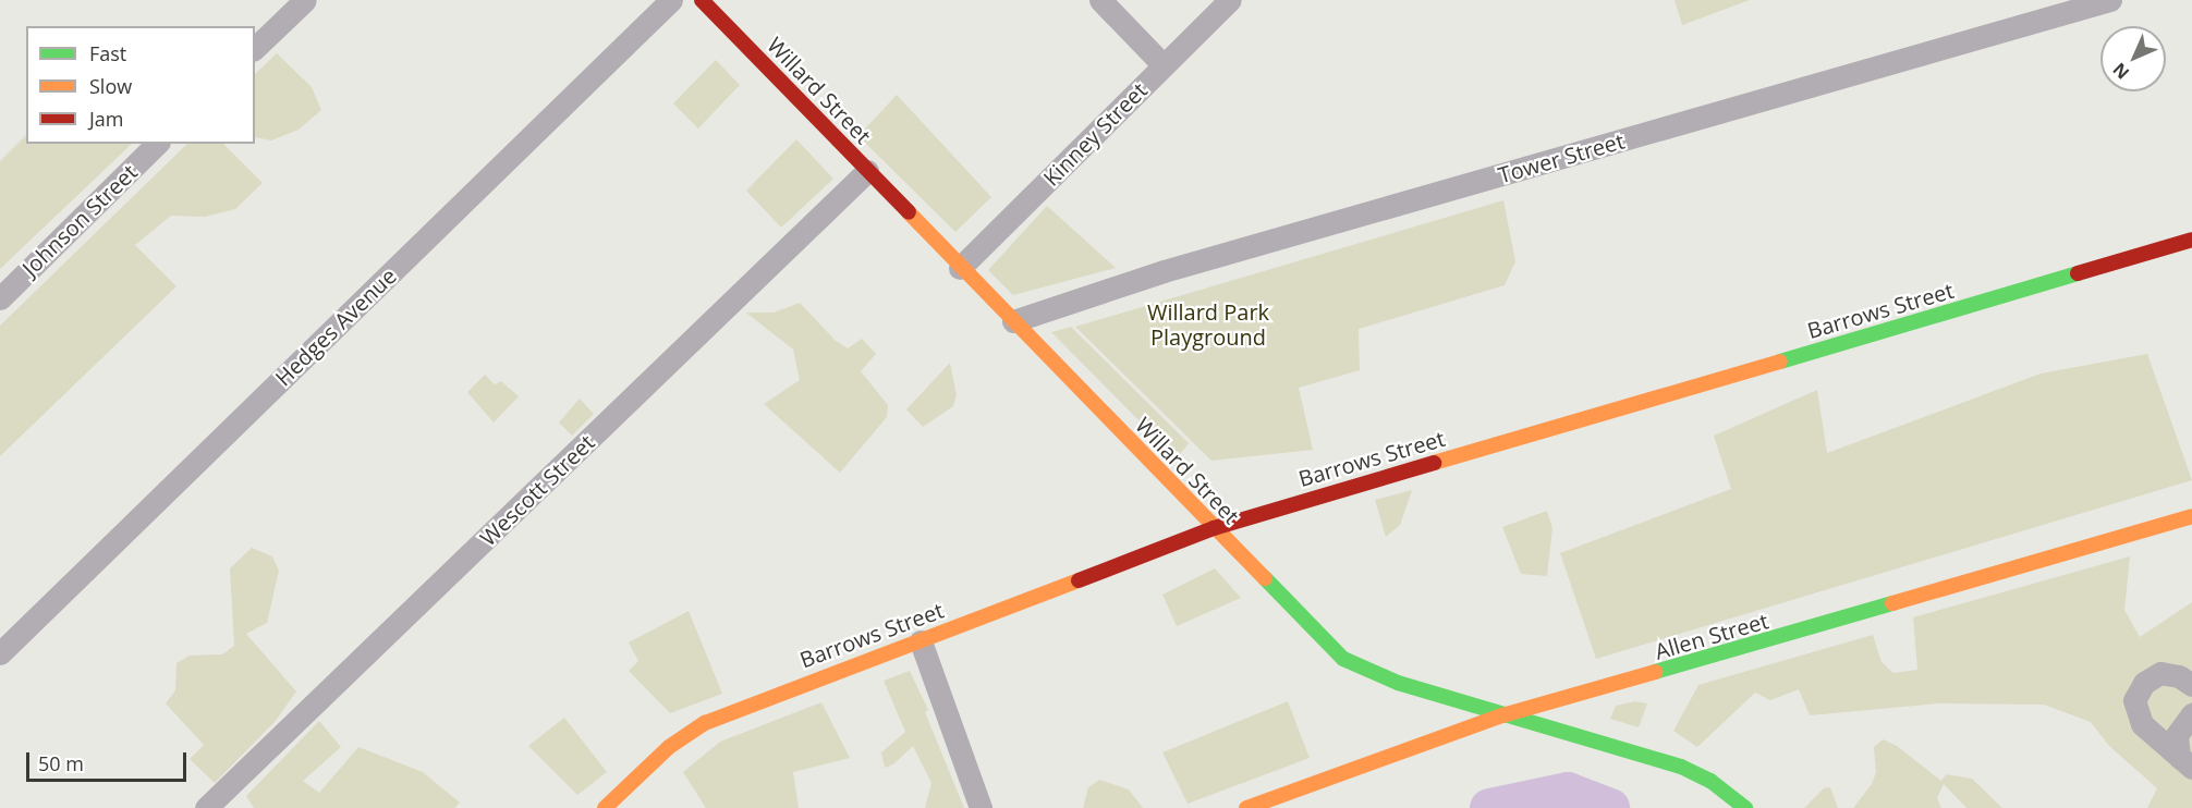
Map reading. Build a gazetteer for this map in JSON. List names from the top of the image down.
{
  "streets": {
    "street": [
      "Willard Street",
      "Kinney Street",
      "Tower Street",
      "Johnson Street",
      "Barrows Street",
      "Hedges Avenue",
      "Wescott Street",
      "Allen Street"
    ]
  },
  "crossings": [
    ["Willard Street", "Kinney Street"],
    ["Willard Street", "Tower Street"],
    ["Willard Street", "Barrows Street"],
    ["Willard Street", "Wescott Street"],
    ["Willard Street", "Allen Street"]
  ],
  "parks": ["Willard Park Playground"],
  "legend": ["Fast", "Slow", "Jam"],
  "scale_bar": "50 m",
  "north": "bottom left"
}
